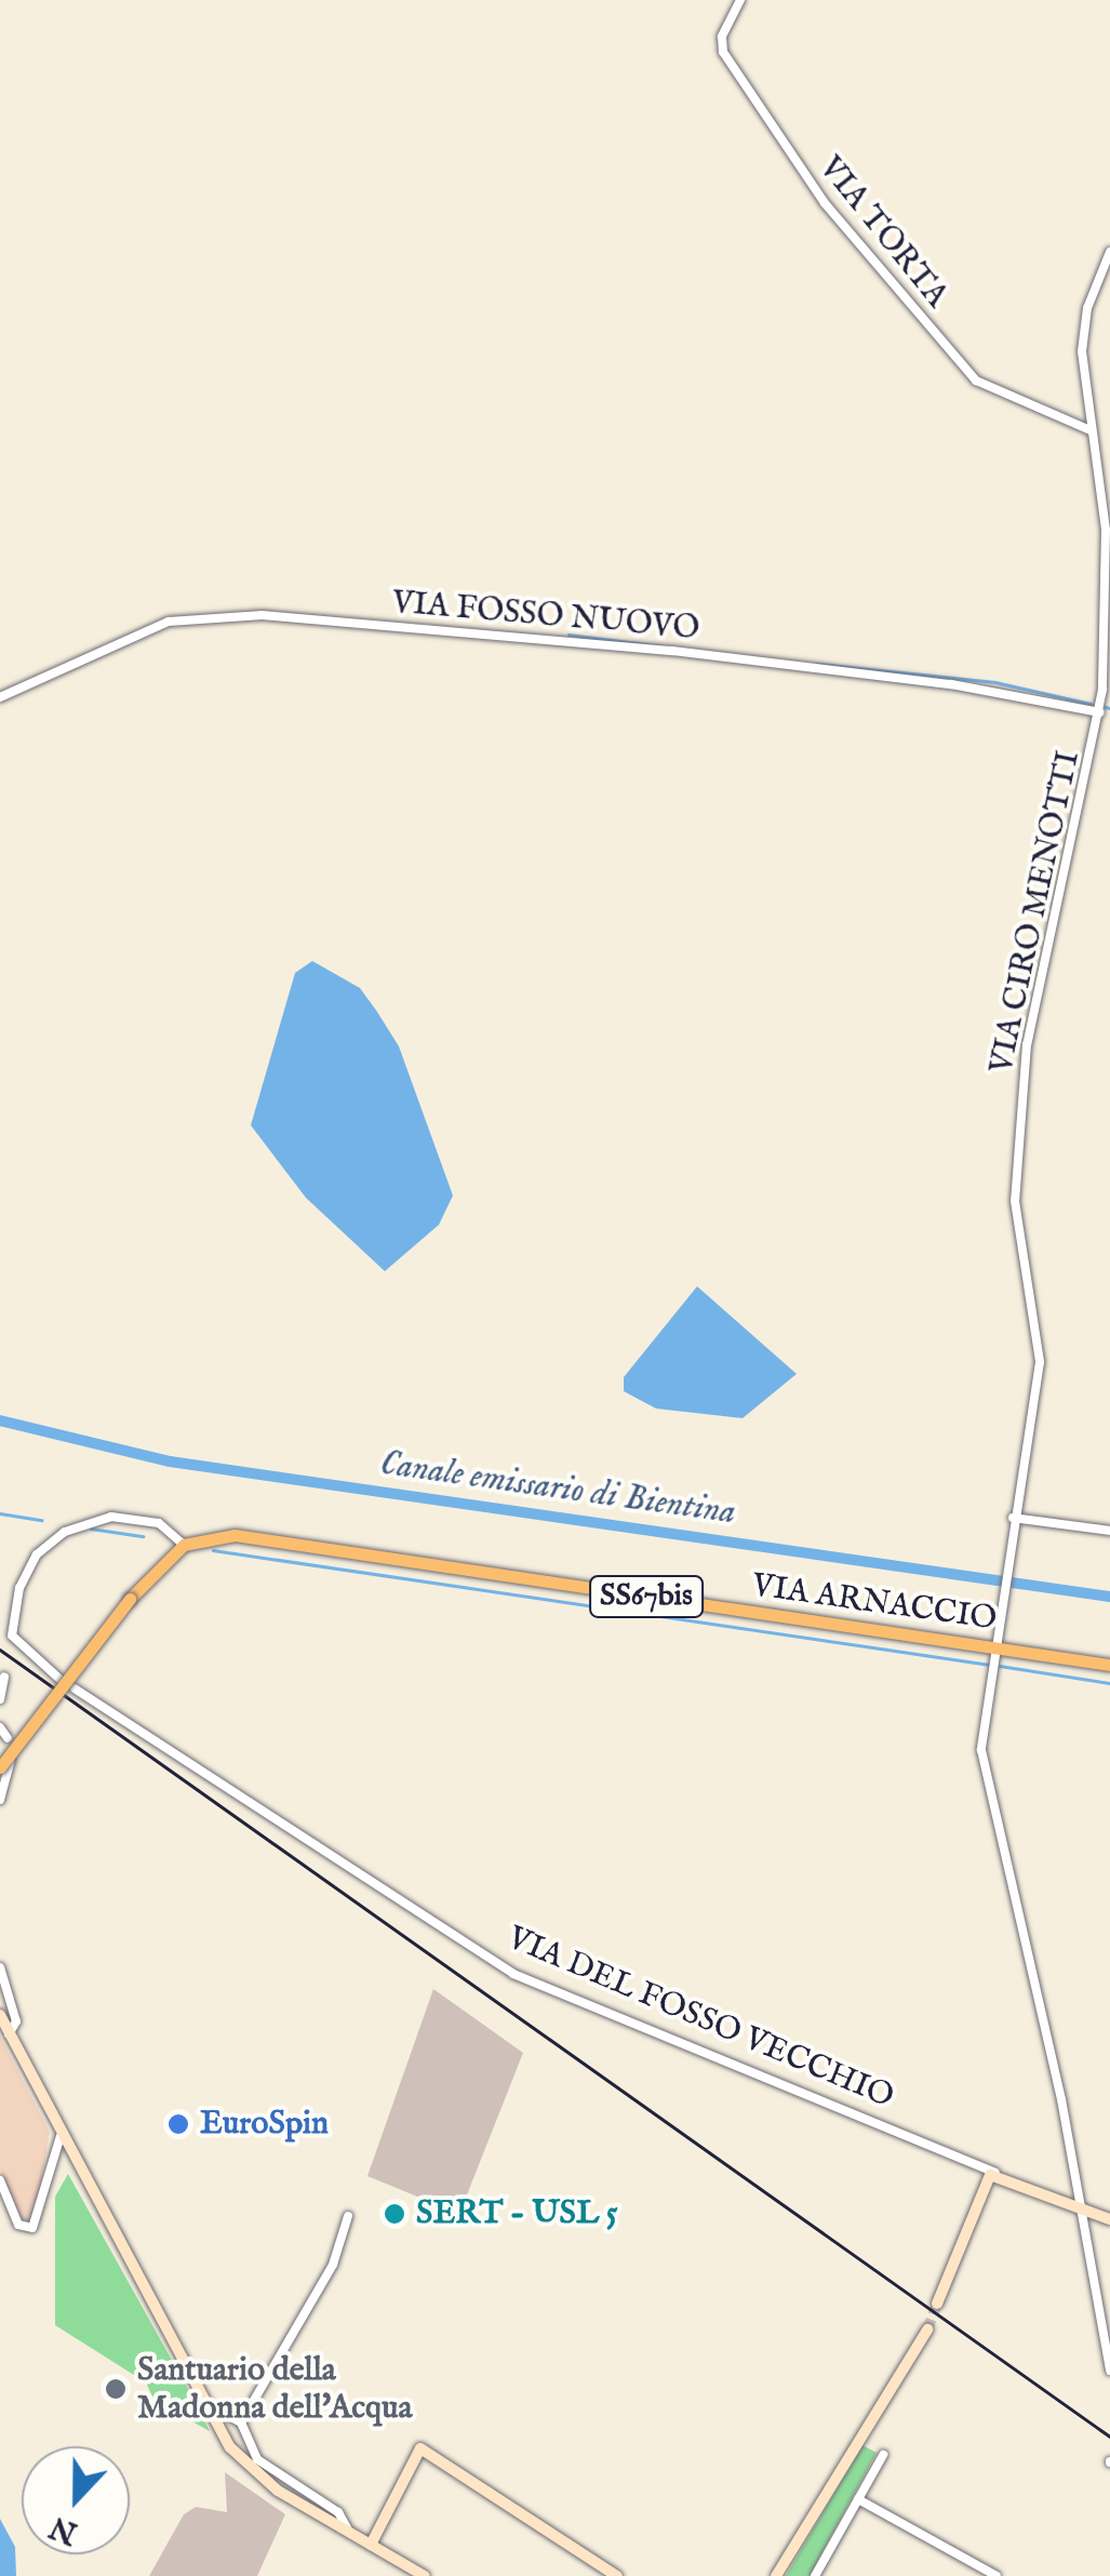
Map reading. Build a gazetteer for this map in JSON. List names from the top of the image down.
{
  "streets": {
    "main road": ["SS67bis", "VIA ARNACCIO"],
    "street": [
      "VIA TORTA",
      "VIA FOSSO NUOVO",
      "VIA CIRO MENOTTI",
      "VIA DEL FOSSO VECCHIO"
    ]
  },
  "crossings": [
    ["VIA TORTA", "VIA CIRO MENOTTI"],
    ["VIA FOSSO NUOVO", "VIA CIRO MENOTTI"],
    ["VIA CIRO MENOTTI", "VIA ARNACCIO"],
    ["VIA CIRO MENOTTI", "VIA DEL FOSSO VECCHIO"]
  ],
  "water": ["Canale emissario di Bientina"],
  "places": ["EuroSpin", "SERT - USL 5", "Santuario della Madonna dell'Acqua"],
  "north": "bottom"
}
